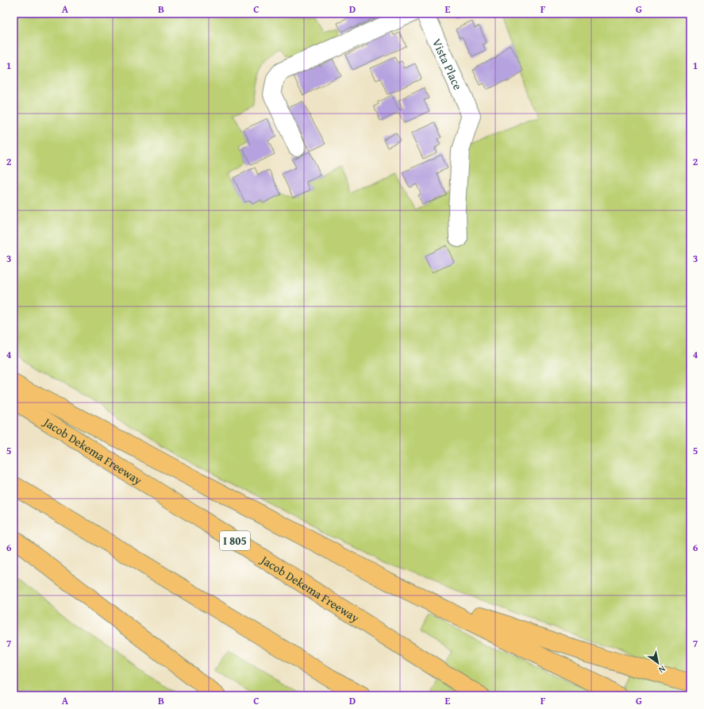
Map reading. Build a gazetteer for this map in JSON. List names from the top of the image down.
{
  "streets": {
    "highway": ["Jacob Dekema Freeway", "I 805"],
    "street": ["Vista Place"]
  },
  "north": "bottom right",
  "grid": {
    "columns": [
      "A",
      "B",
      "C",
      "D",
      "E",
      "F",
      "G"
    ],
    "rows": [
      "1",
      "2",
      "3",
      "4",
      "5",
      "6",
      "7"
    ]
  }
}
